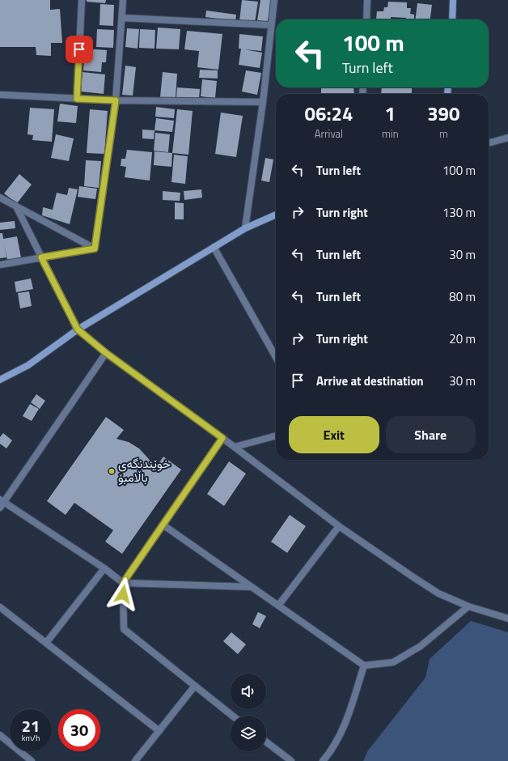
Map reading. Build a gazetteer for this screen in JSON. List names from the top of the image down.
{
  "places": ["خوێندنگەی باڵامبۆ"],
  "page": {
    "turn": ["100 m", "Turn left"],
    "eta": [
      "06:24",
      "Arrival",
      "1",
      "min",
      "390",
      "m"
    ],
    "list": [
      {
        "name": "Turn left",
        "value": "100 m"
      },
      {
        "name": "Turn right",
        "value": "130 m"
      },
      {
        "name": "Turn left",
        "value": "30 m"
      },
      {
        "name": "Turn left",
        "value": "80 m"
      },
      {
        "name": "Turn right",
        "value": "20 m"
      },
      {
        "name": "Arrive at destination",
        "value": "30 m"
      }
    ],
    "buttons": ["Exit", "Share"],
    "speed": "21 km/h",
    "limit": "30"
  }
}
